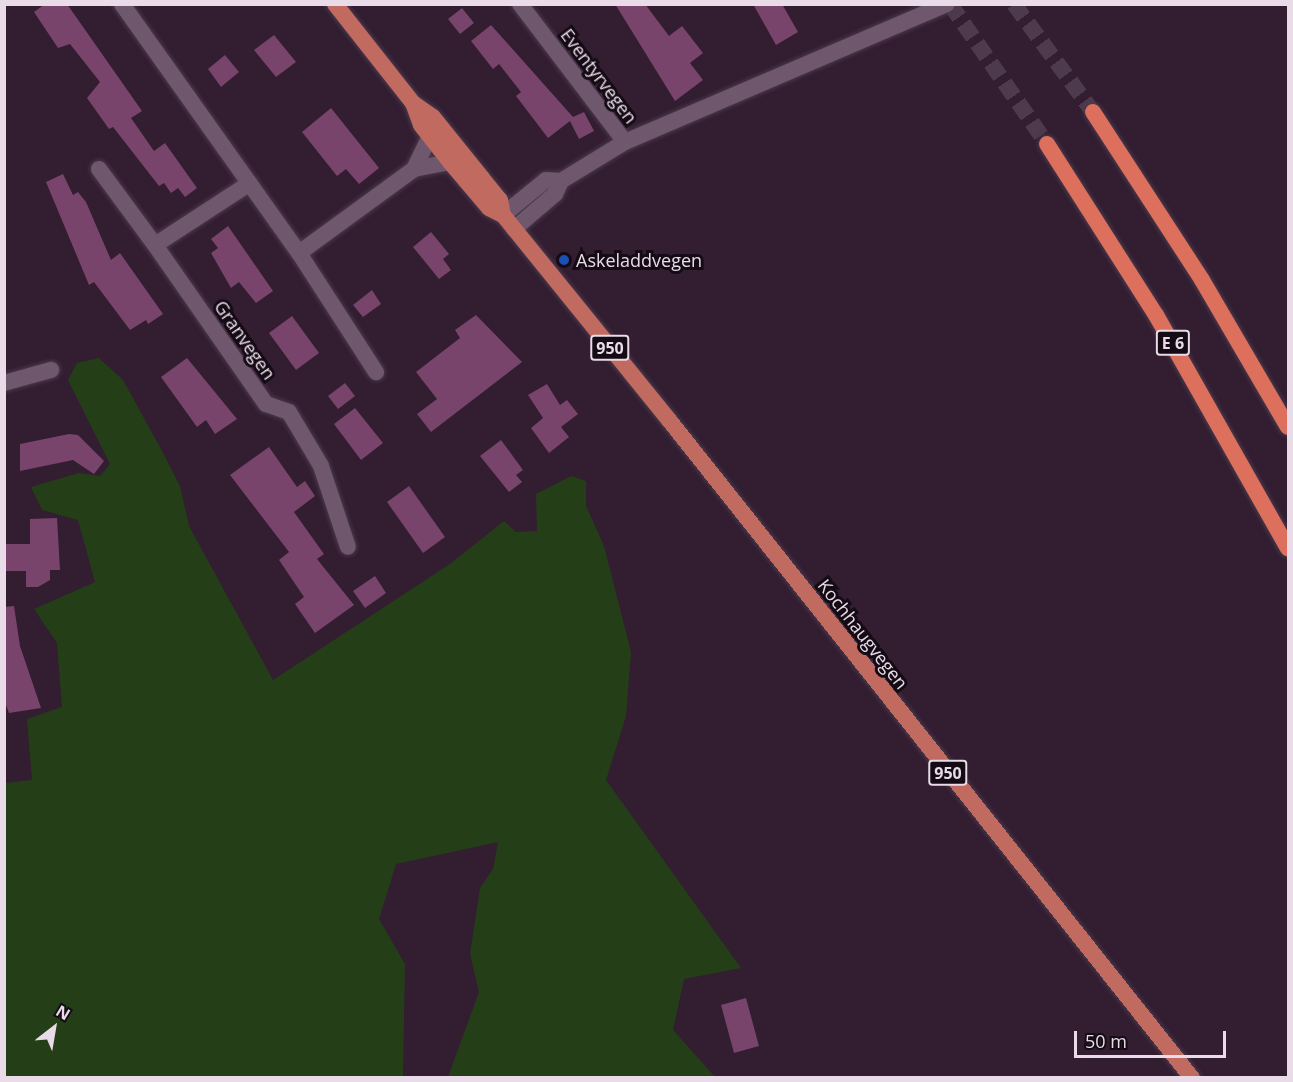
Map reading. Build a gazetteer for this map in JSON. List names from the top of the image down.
{
  "streets": {
    "highway": ["E 6"],
    "main road": ["950", "Kochhaugvegen"],
    "street": ["Eventyrvegen", "Granvegen"]
  },
  "places": ["Askeladdvegen"],
  "scale_bar": "50 m",
  "north": "top right"
}
